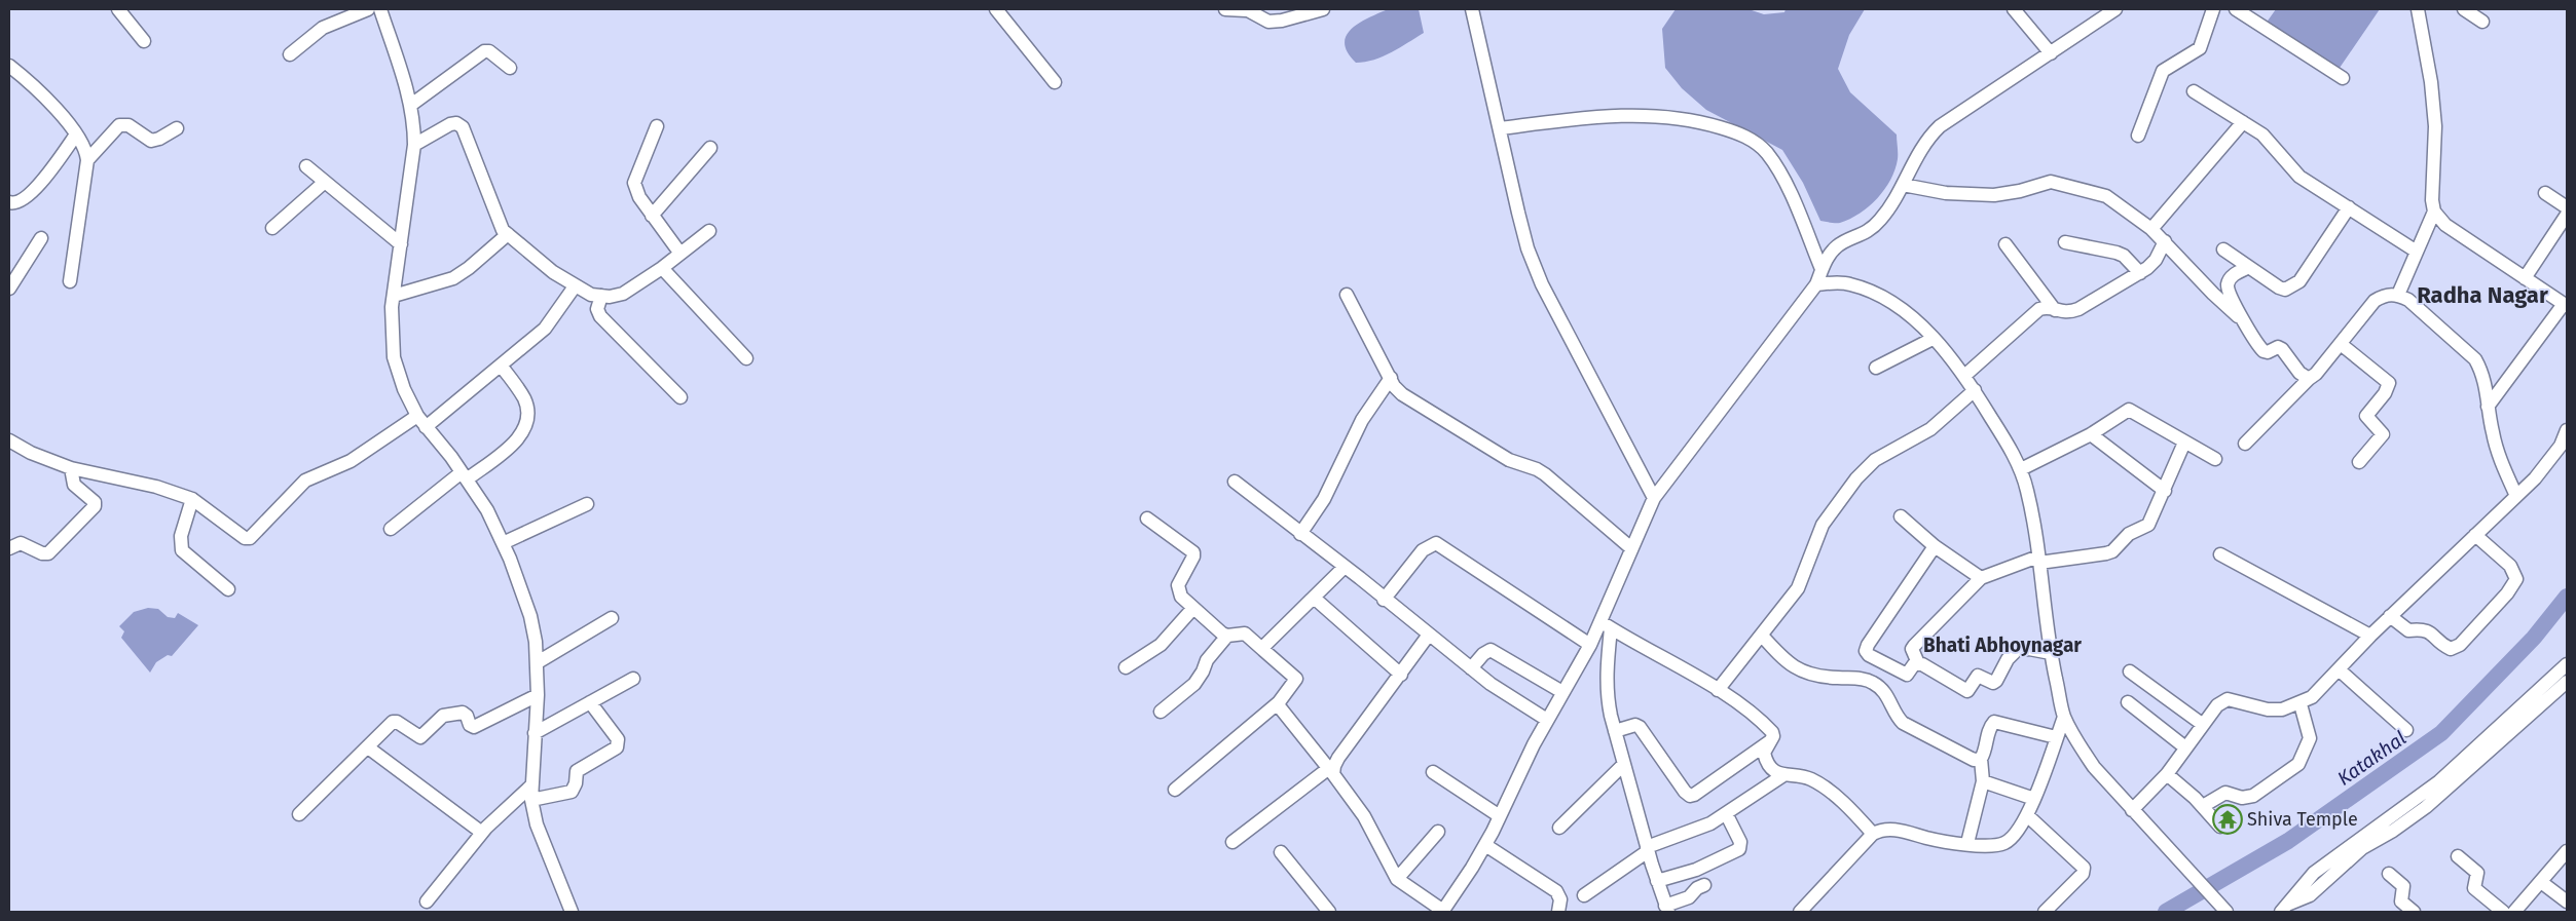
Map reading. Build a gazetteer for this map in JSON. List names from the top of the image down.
{
  "districts": ["Radha Nagar", "Bhati Abhoynagar"],
  "water": ["Katakhal"],
  "places": {
    "temple": ["Shiva Temple"]
  }
}
